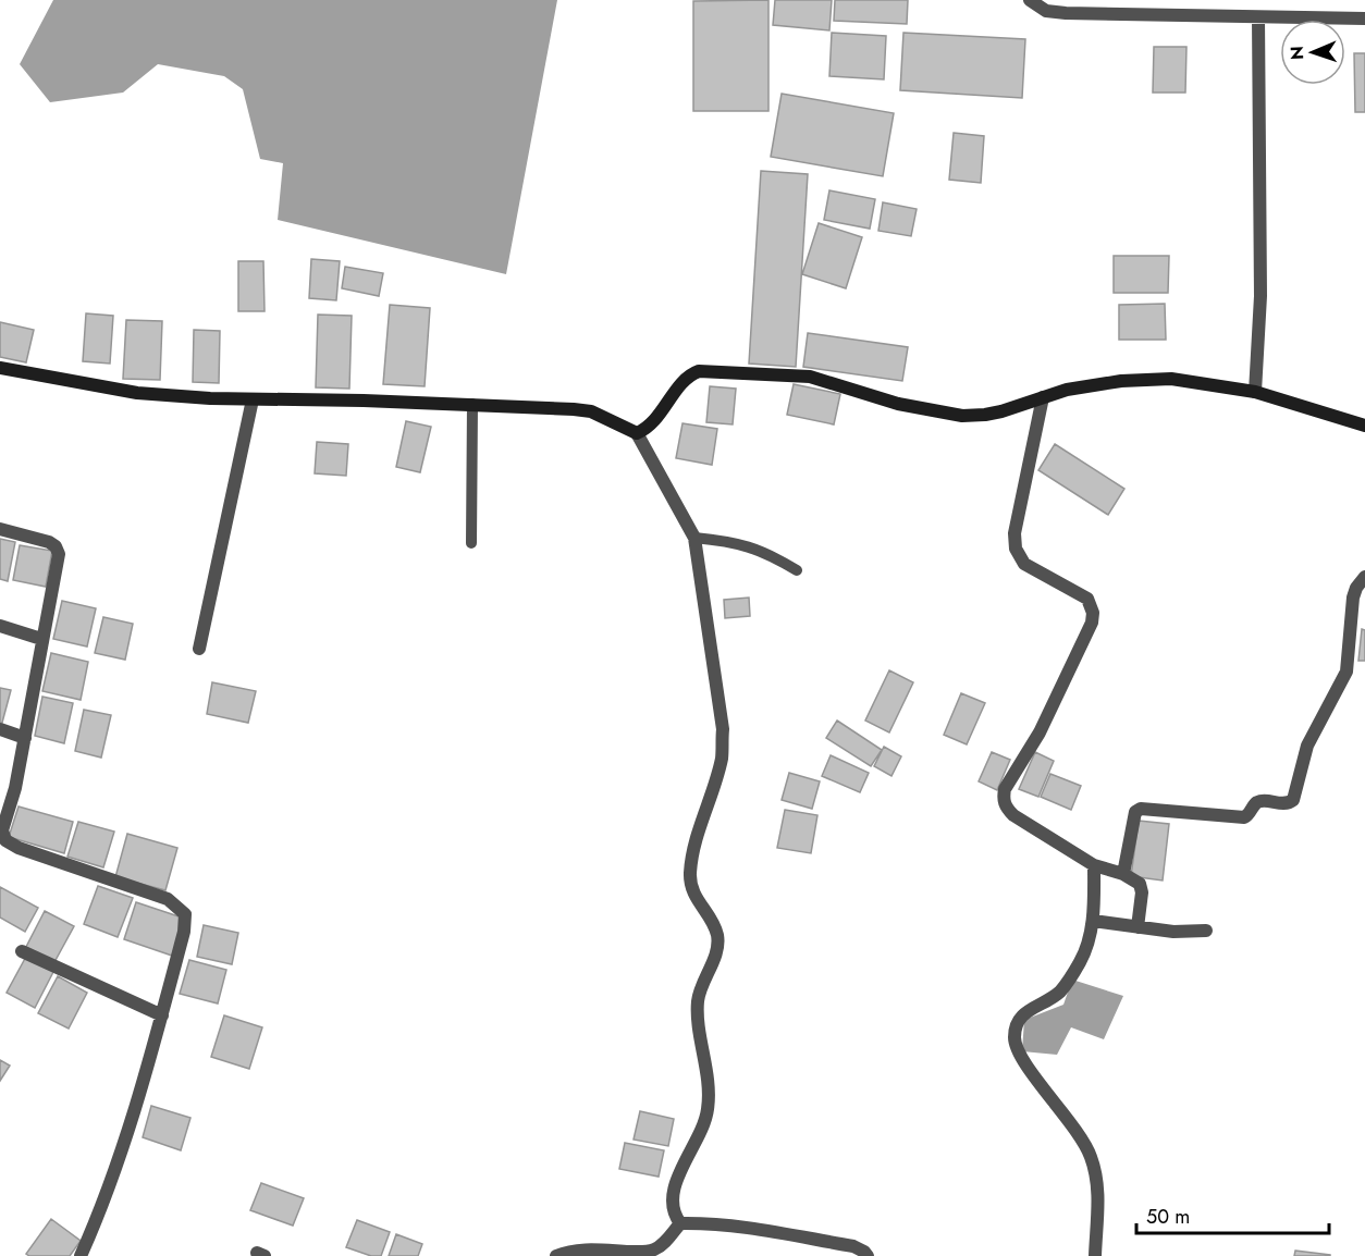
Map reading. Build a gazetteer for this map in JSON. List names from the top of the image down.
{
  "scale_bar": "50 m",
  "north": "left"
}
